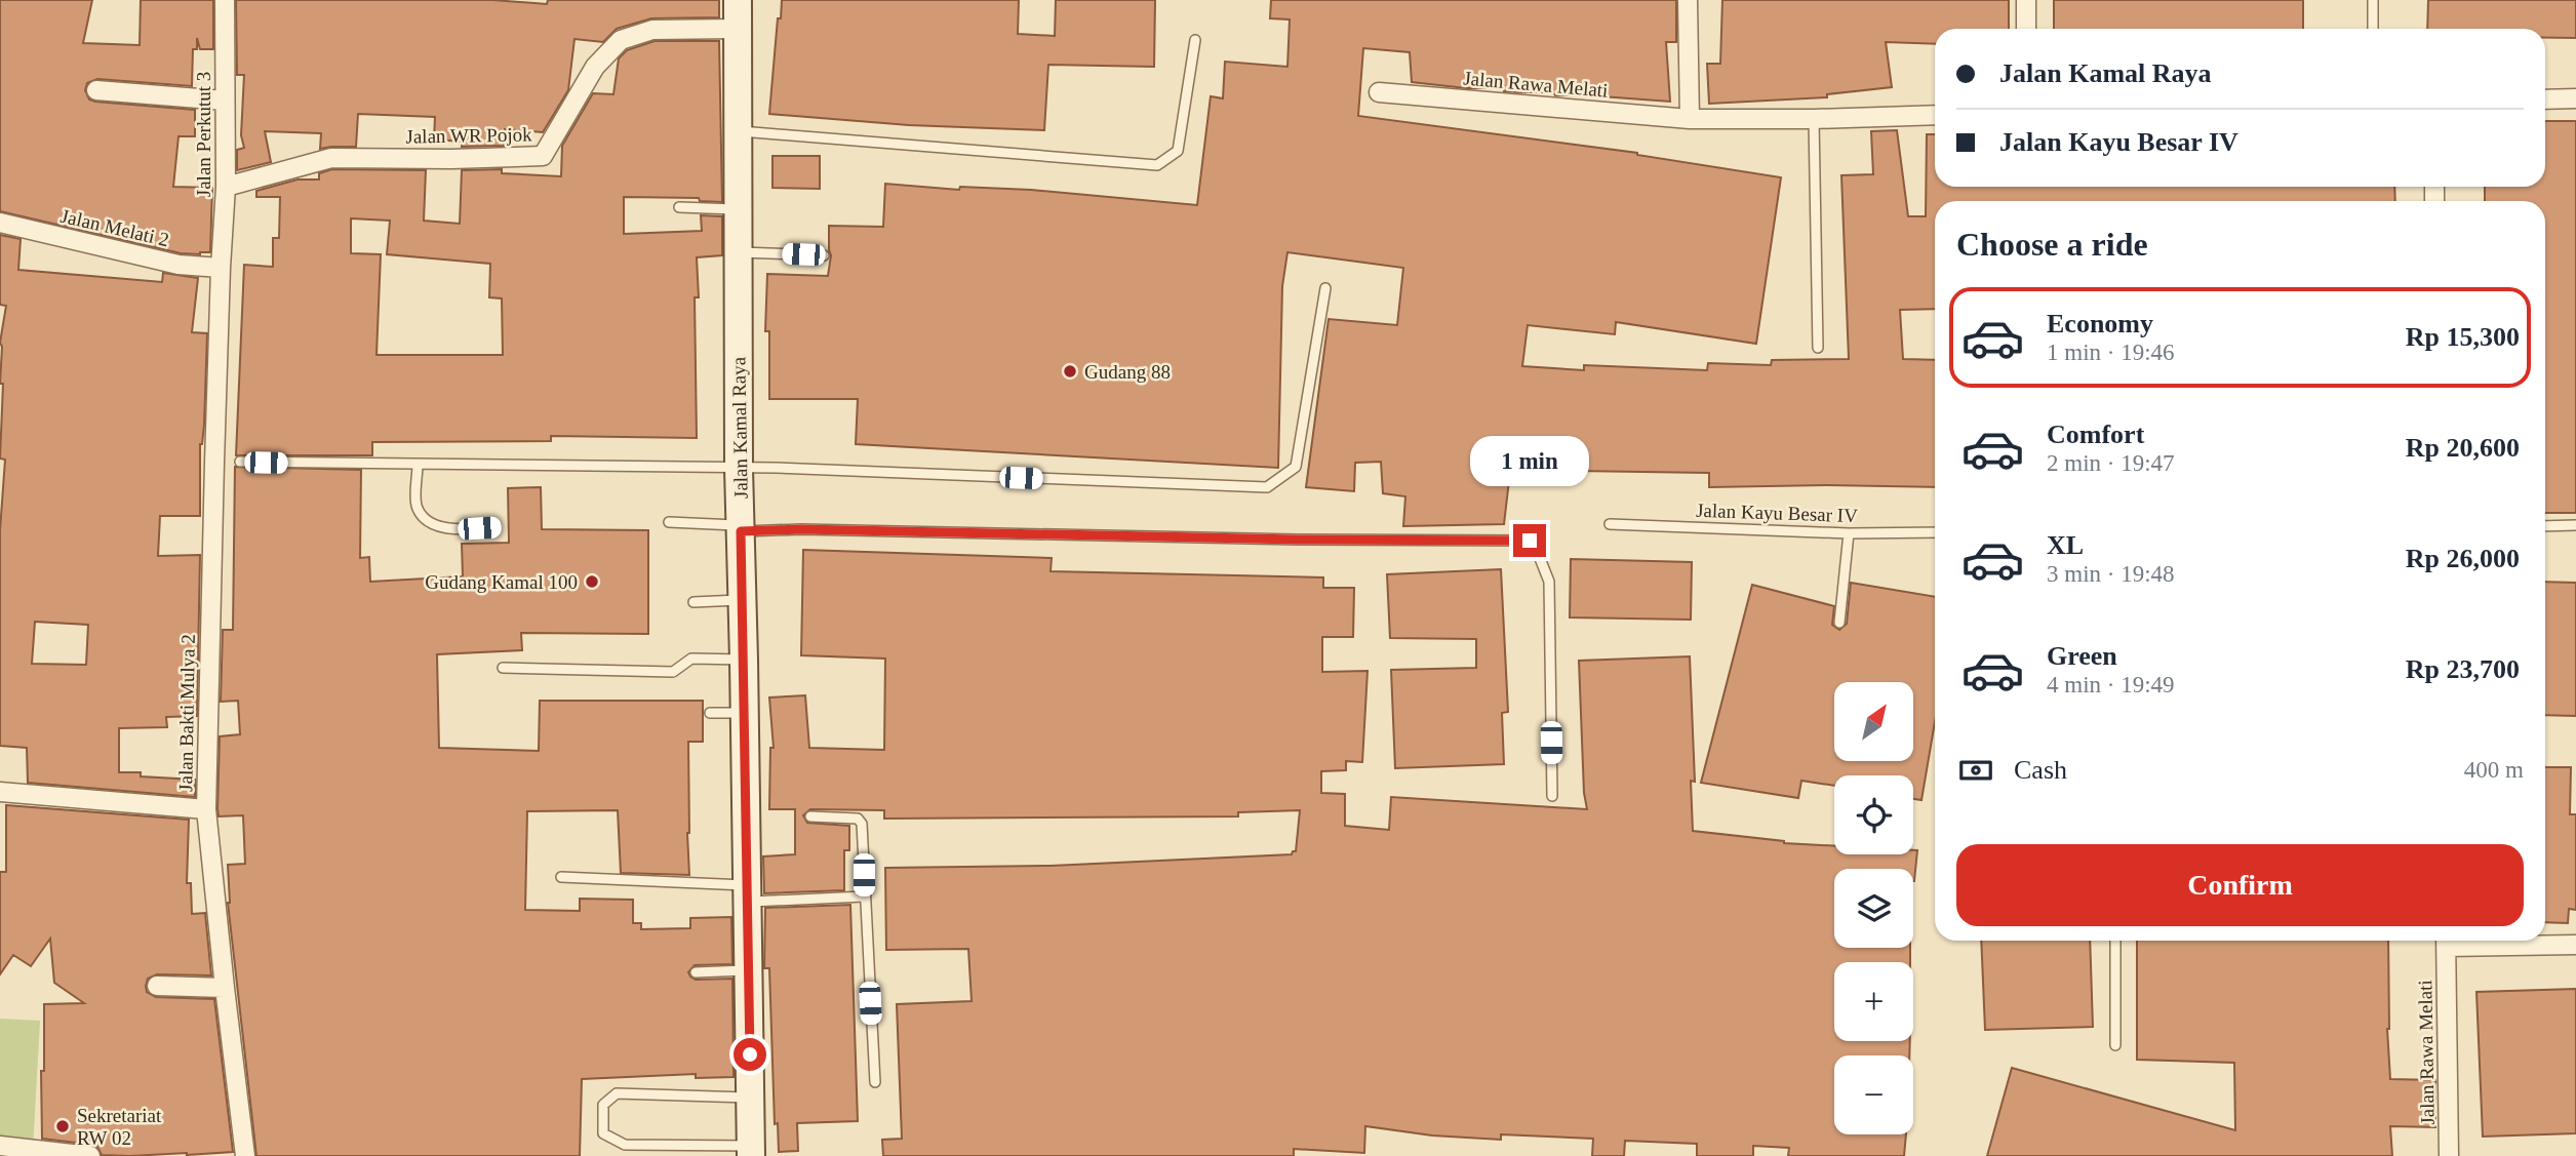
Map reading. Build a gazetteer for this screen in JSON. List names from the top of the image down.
{
  "streets": {
    "main road": ["Jalan Kamal Raya"],
    "street": [
      "Jalan Rawa Melati",
      "Jalan Perkutut 3",
      "Jalan WR Pojok",
      "Jalan Melati 2",
      "Jalan Bakti Mulya 2"
    ],
    "lane": ["Jalan Kayu Besar IV"]
  },
  "crossings": [
    ["Jalan Perkutut 3", "Jalan WR Pojok"],
    ["Jalan Perkutut 3", "Jalan Melati 2"],
    ["Jalan Perkutut 3", "Jalan Bakti Mulya 2"],
    ["Jalan WR Pojok", "Jalan Kamal Raya"],
    ["Jalan Melati 2", "Jalan Bakti Mulya 2"]
  ],
  "places": ["Gudang 88", "Gudang Kamal 100", "Sekretariat RW 02"],
  "north": "top right",
  "page": {
    "banner": ["Jalan Kamal Raya", "Jalan Kayu Besar IV"],
    "heading": "Choose a ride",
    "list": [
      {
        "name": "Economy",
        "note": "1 min · 19:46",
        "value": "Rp 15,300"
      },
      {
        "name": "Comfort",
        "note": "2 min · 19:47",
        "value": "Rp 20,600"
      },
      {
        "name": "XL",
        "note": "3 min · 19:48",
        "value": "Rp 26,000"
      },
      {
        "name": "Green",
        "note": "4 min · 19:49",
        "value": "Rp 23,700"
      }
    ],
    "bubble": "1 min",
    "map_buttons": ["+", "−"],
    "pay": ["Cash", "400 m"],
    "buttons": "Confirm"
  }
}
